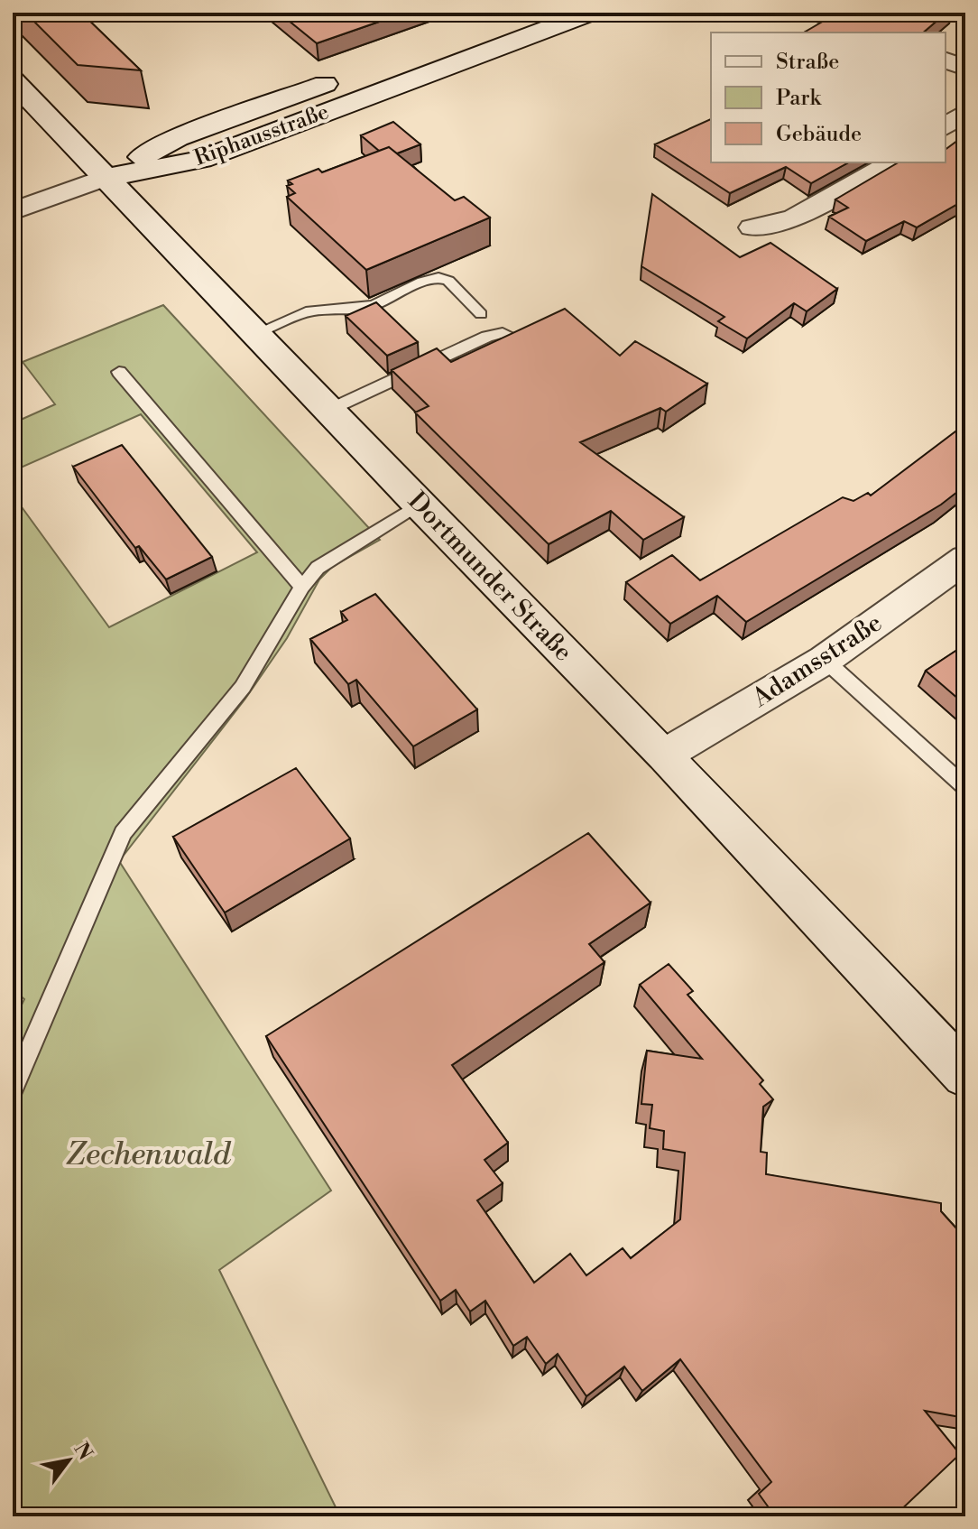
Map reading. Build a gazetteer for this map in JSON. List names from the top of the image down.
{
  "streets": {
    "main road": ["Riphausstraße", "Dortmunder Straße"],
    "street": ["Adamsstraße"]
  },
  "crossings": [
    ["Riphausstraße", "Dortmunder Straße"],
    ["Dortmunder Straße", "Adamsstraße"]
  ],
  "parks": ["Zechenwald"],
  "legend": ["Straße", "Park", "Gebäude"],
  "north": "top right"
}
